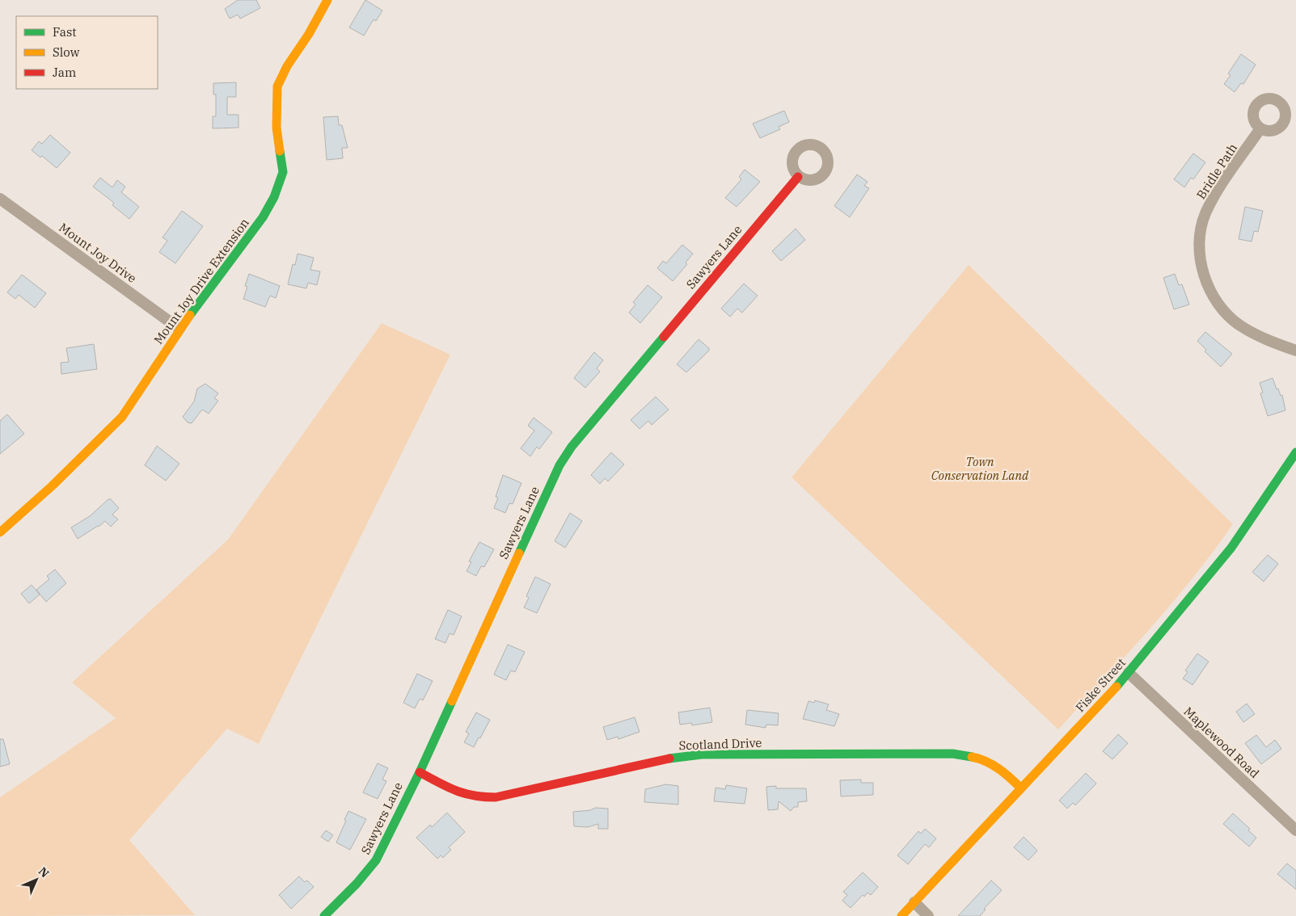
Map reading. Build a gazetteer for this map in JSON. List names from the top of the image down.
{
  "streets": {
    "street": [
      "Bridle Path",
      "Mount Joy Drive",
      "Sawyers Lane",
      "Mount Joy Drive Extension",
      "Fiske Street",
      "Maplewood Road",
      "Scotland Drive"
    ]
  },
  "crossings": [
    ["Mount Joy Drive", "Mount Joy Drive Extension"],
    ["Sawyers Lane", "Scotland Drive"],
    ["Fiske Street", "Maplewood Road"],
    ["Fiske Street", "Scotland Drive"]
  ],
  "parks": ["Town Conservation Land"],
  "legend": ["Fast", "Slow", "Jam"],
  "north": "top right"
}
